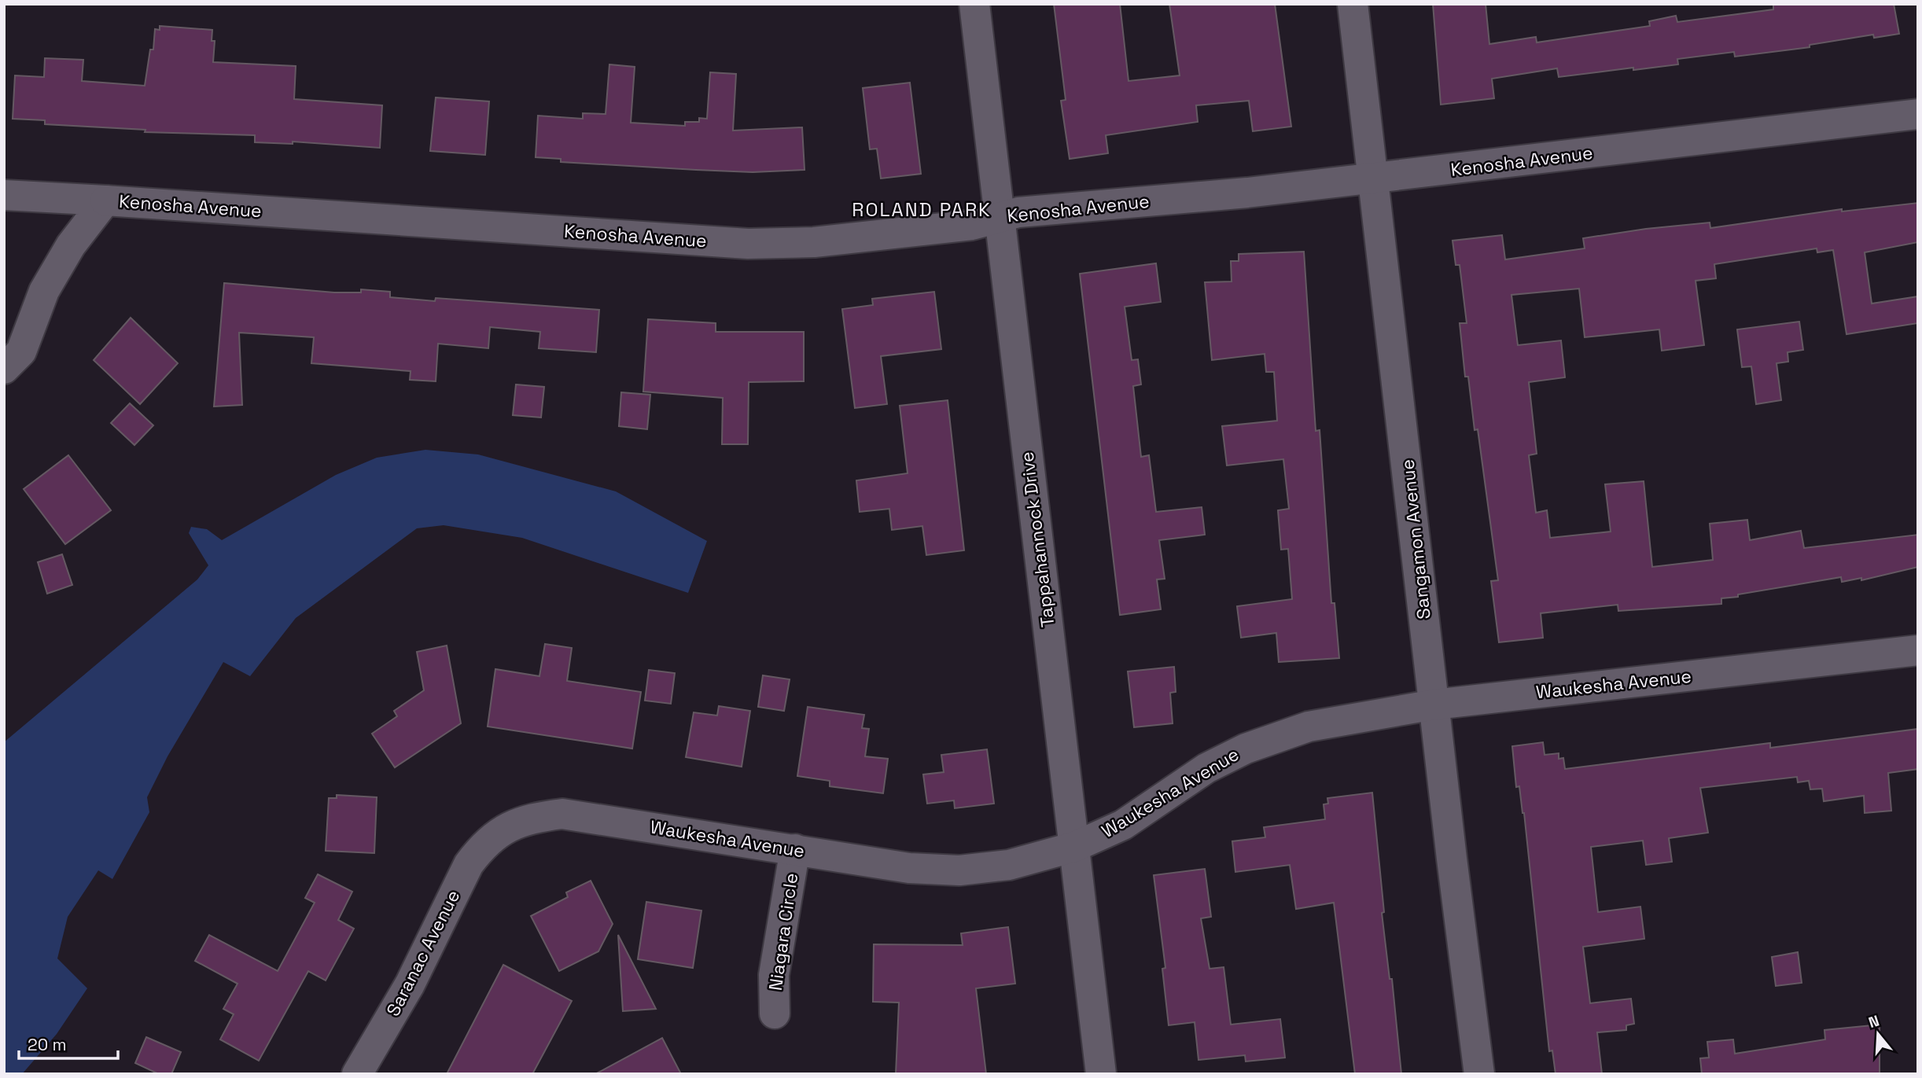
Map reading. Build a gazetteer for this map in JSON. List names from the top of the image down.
{
  "streets": {
    "street": [
      "Kenosha Avenue",
      "Tappahannock Drive",
      "Sangamon Avenue",
      "Waukesha Avenue",
      "Niagara Circle",
      "Saranac Avenue"
    ]
  },
  "crossings": [
    ["Kenosha Avenue", "Tappahannock Drive"],
    ["Kenosha Avenue", "Sangamon Avenue"],
    ["Tappahannock Drive", "Waukesha Avenue"],
    ["Sangamon Avenue", "Waukesha Avenue"],
    ["Waukesha Avenue", "Niagara Circle"],
    ["Waukesha Avenue", "Saranac Avenue"]
  ],
  "districts": ["ROLAND PARK"],
  "scale_bar": "20 m",
  "north": "top"
}
